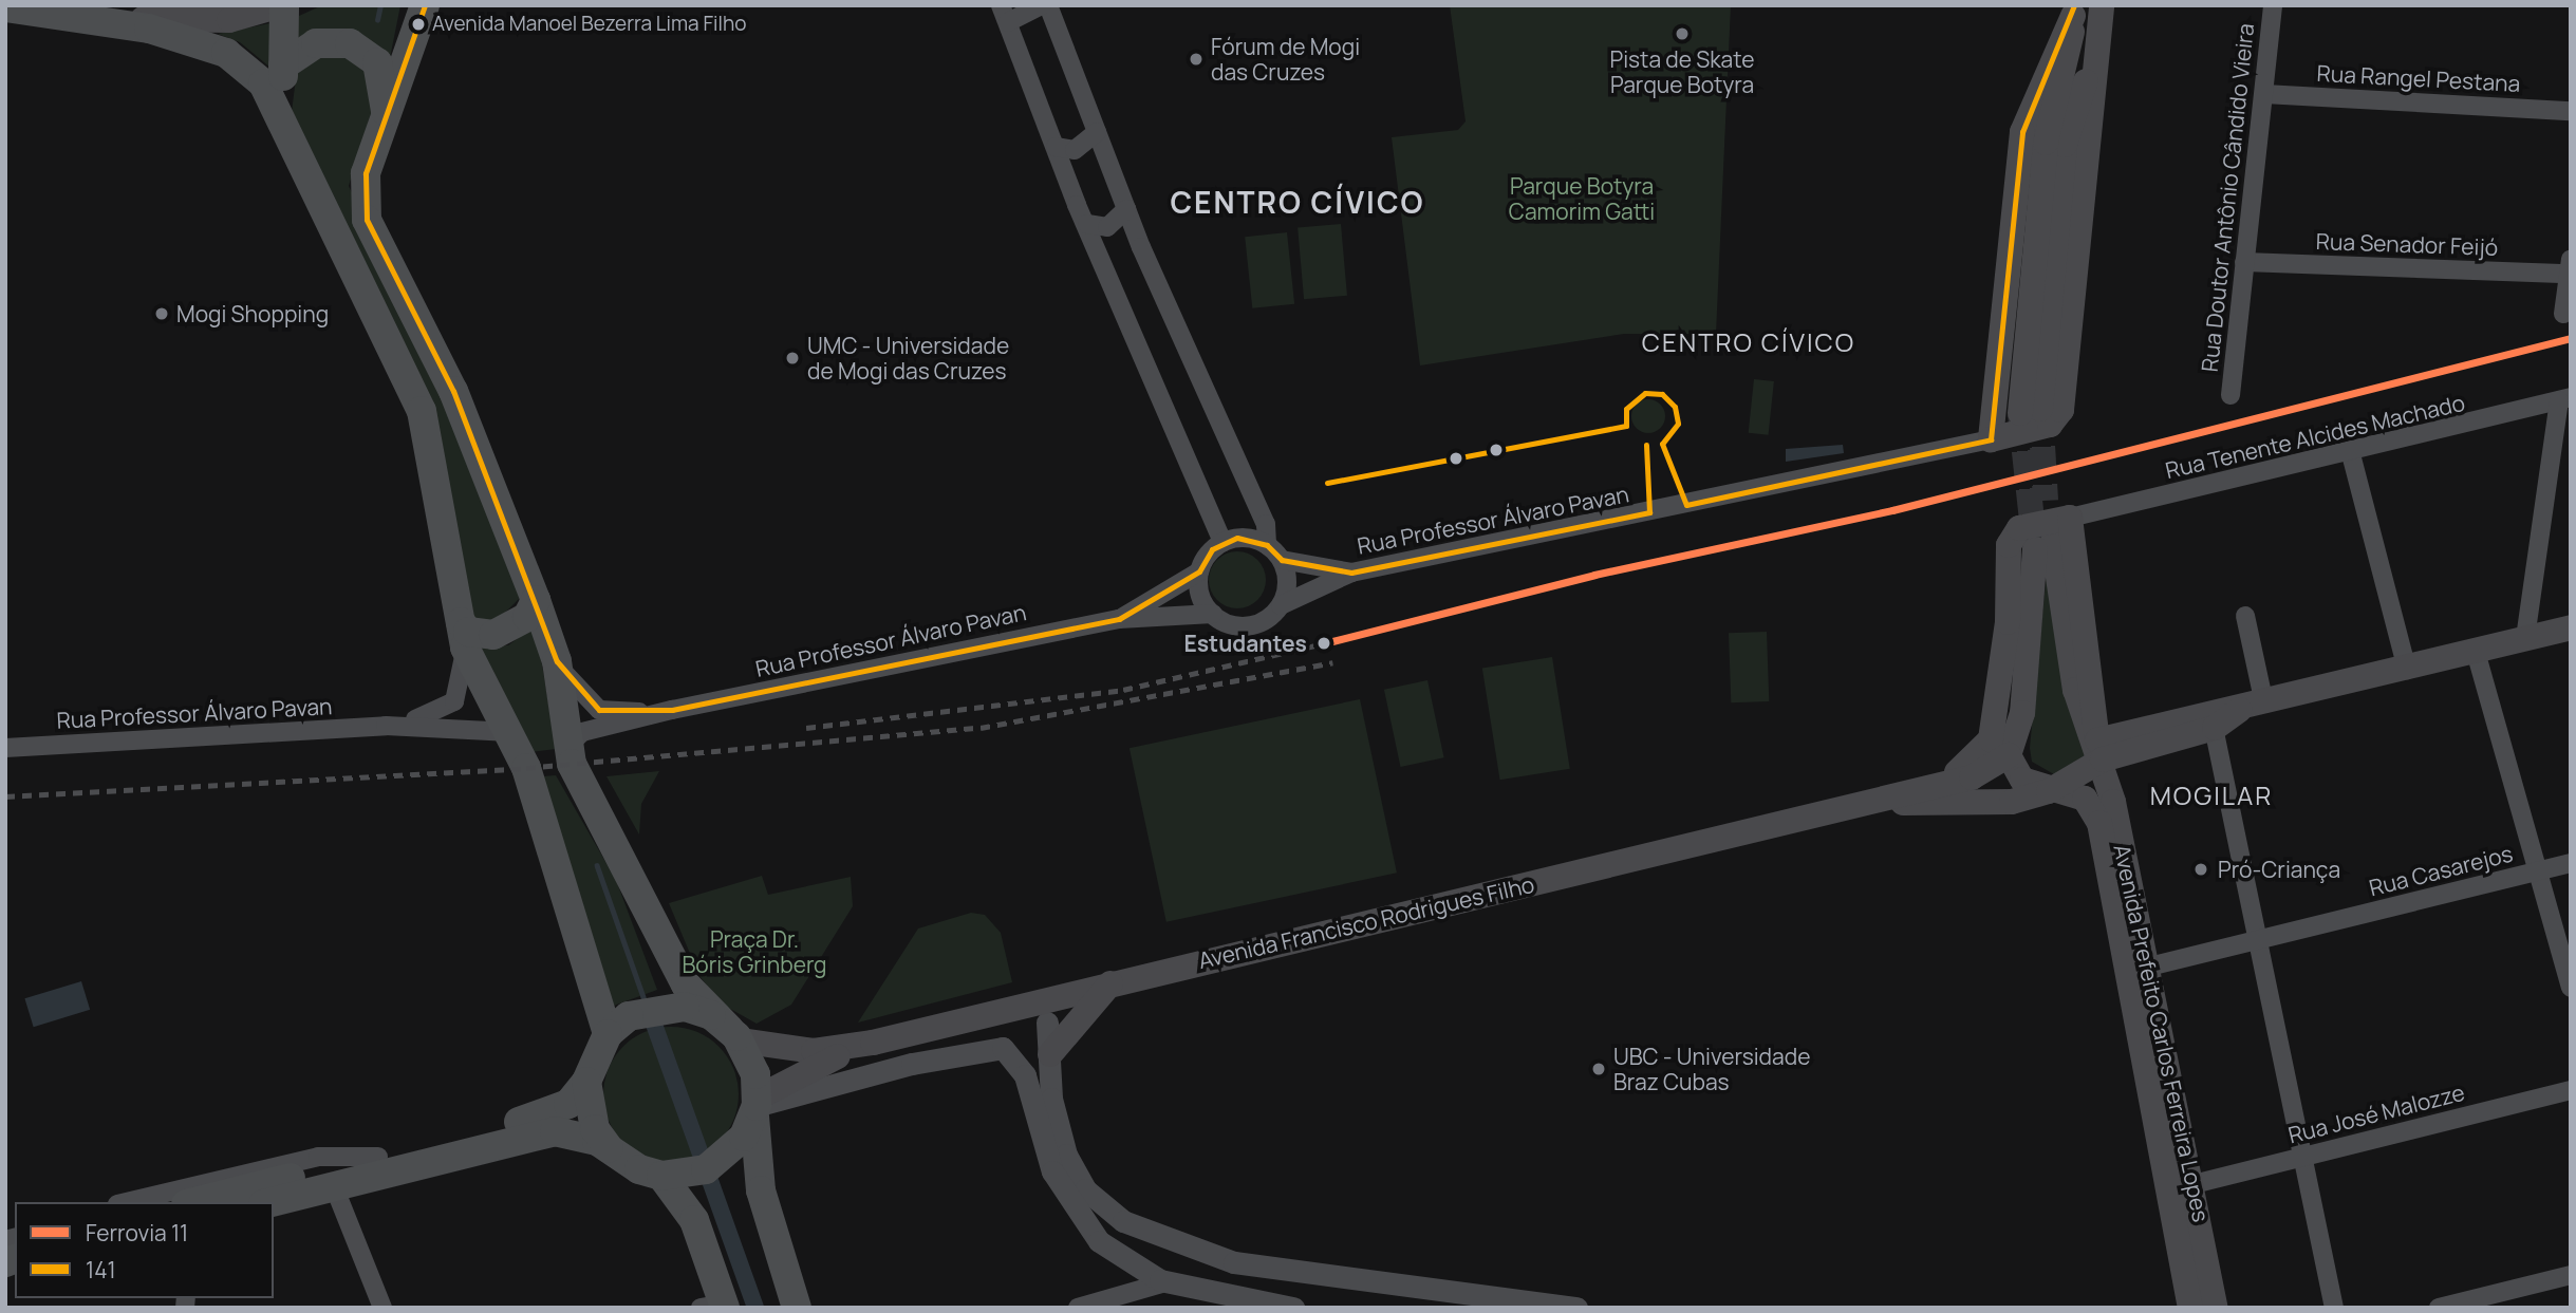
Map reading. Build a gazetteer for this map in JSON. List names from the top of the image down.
{
  "streets": {
    "main road": ["Avenida Francisco Rodrigues Filho", "Avenida Prefeito Carlos Ferreira Lopes"],
    "street": [
      "Rua Rangel Pestana",
      "Rua Doutor Antônio Cândido Vieira",
      "Rua Senador Feijó",
      "Rua Tenente Alcides Machado",
      "Rua Professor Álvaro Pavan",
      "Rua Casarejos",
      "Rua José Malozze"
    ]
  },
  "crossings": [
    ["Rua Rangel Pestana", "Rua Doutor Antônio Cândido Vieira"],
    ["Rua Doutor Antônio Cândido Vieira", "Rua Senador Feijó"],
    ["Rua Casarejos", "Avenida Prefeito Carlos Ferreira Lopes"],
    ["Avenida Francisco Rodrigues Filho", "Avenida Prefeito Carlos Ferreira Lopes"],
    ["Avenida Prefeito Carlos Ferreira Lopes", "Rua José Malozze"]
  ],
  "districts": ["CENTRO CÍVICO", "CENTRO CÍVICO", "MOGILAR"],
  "parks": ["Parque Botyra Camorim Gatti", "Praça Dr. Bóris Grinberg"],
  "places": [
    "Avenida Manoel Bezerra Lima Filho",
    "Pista de Skate Parque Botyra",
    "Fórum de Mogi das Cruzes",
    "Mogi Shopping",
    "UMC - Universidade de Mogi das Cruzes",
    "Estudantes",
    "Pró-Criança",
    "UBC - Universidade Braz Cubas"
  ],
  "lines": ["transit line 141", "rail line 11"],
  "legend": ["Ferrovia 11", "141"]
}
